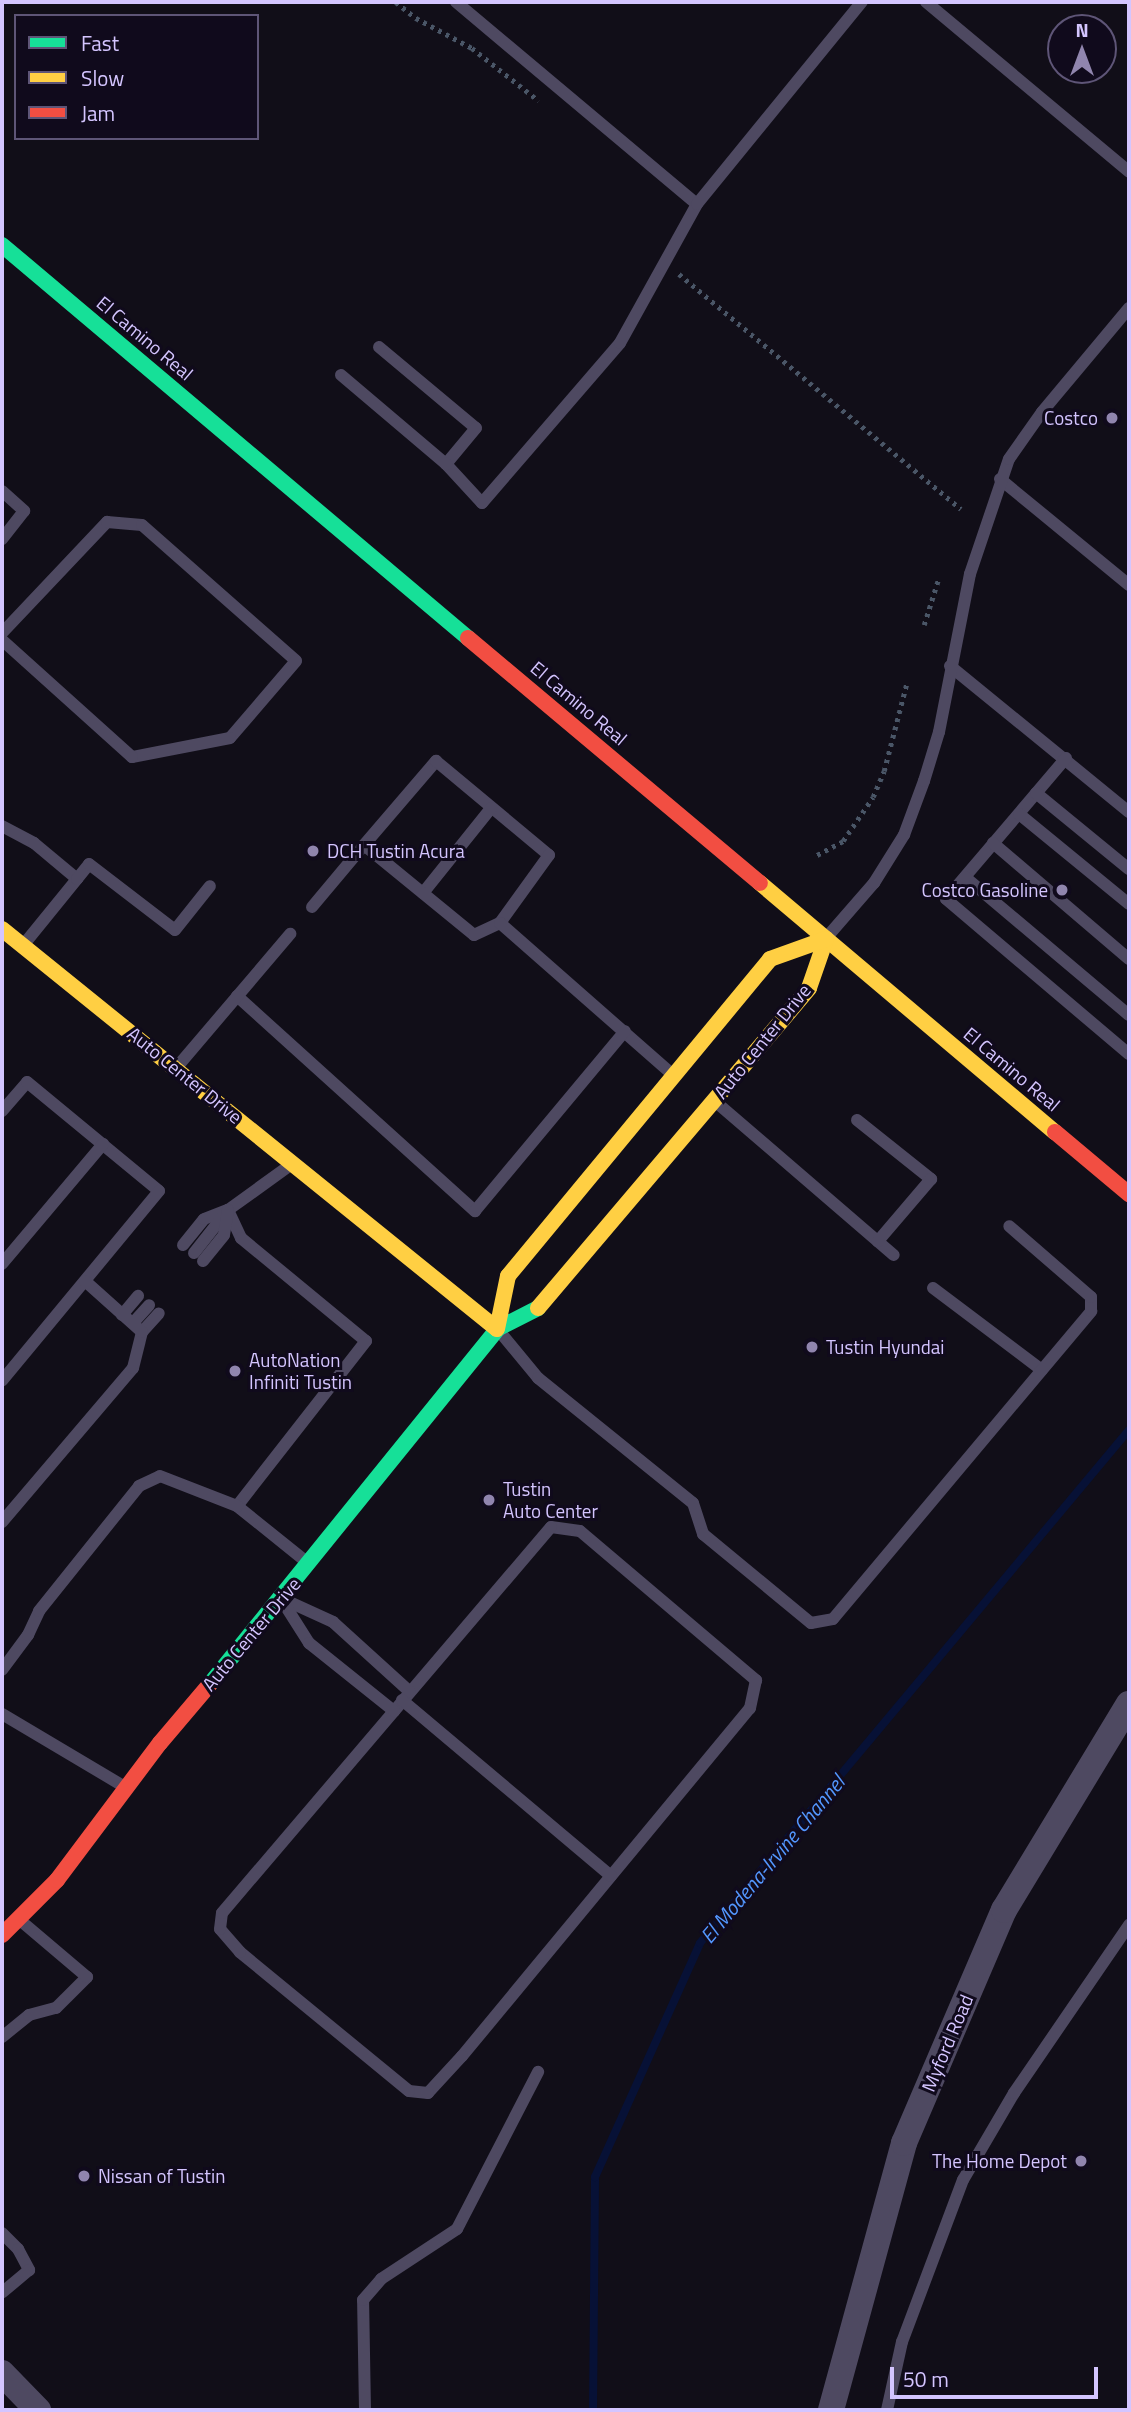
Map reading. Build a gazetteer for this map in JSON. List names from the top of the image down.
{
  "streets": {
    "street": ["El Camino Real", "Auto Center Drive", "Myford Road"]
  },
  "crossings": [
    ["El Camino Real", "Auto Center Drive"]
  ],
  "water": ["El Modena-Irvine Channel"],
  "places": [
    "Costco",
    "DCH Tustin Acura",
    "Costco Gasoline",
    "Tustin Hyundai",
    "AutoNation Infiniti Tustin",
    "Tustin Auto Center",
    "The Home Depot",
    "Nissan of Tustin"
  ],
  "legend": ["Fast", "Slow", "Jam"],
  "scale_bar": "50 m",
  "north": "top"
}
